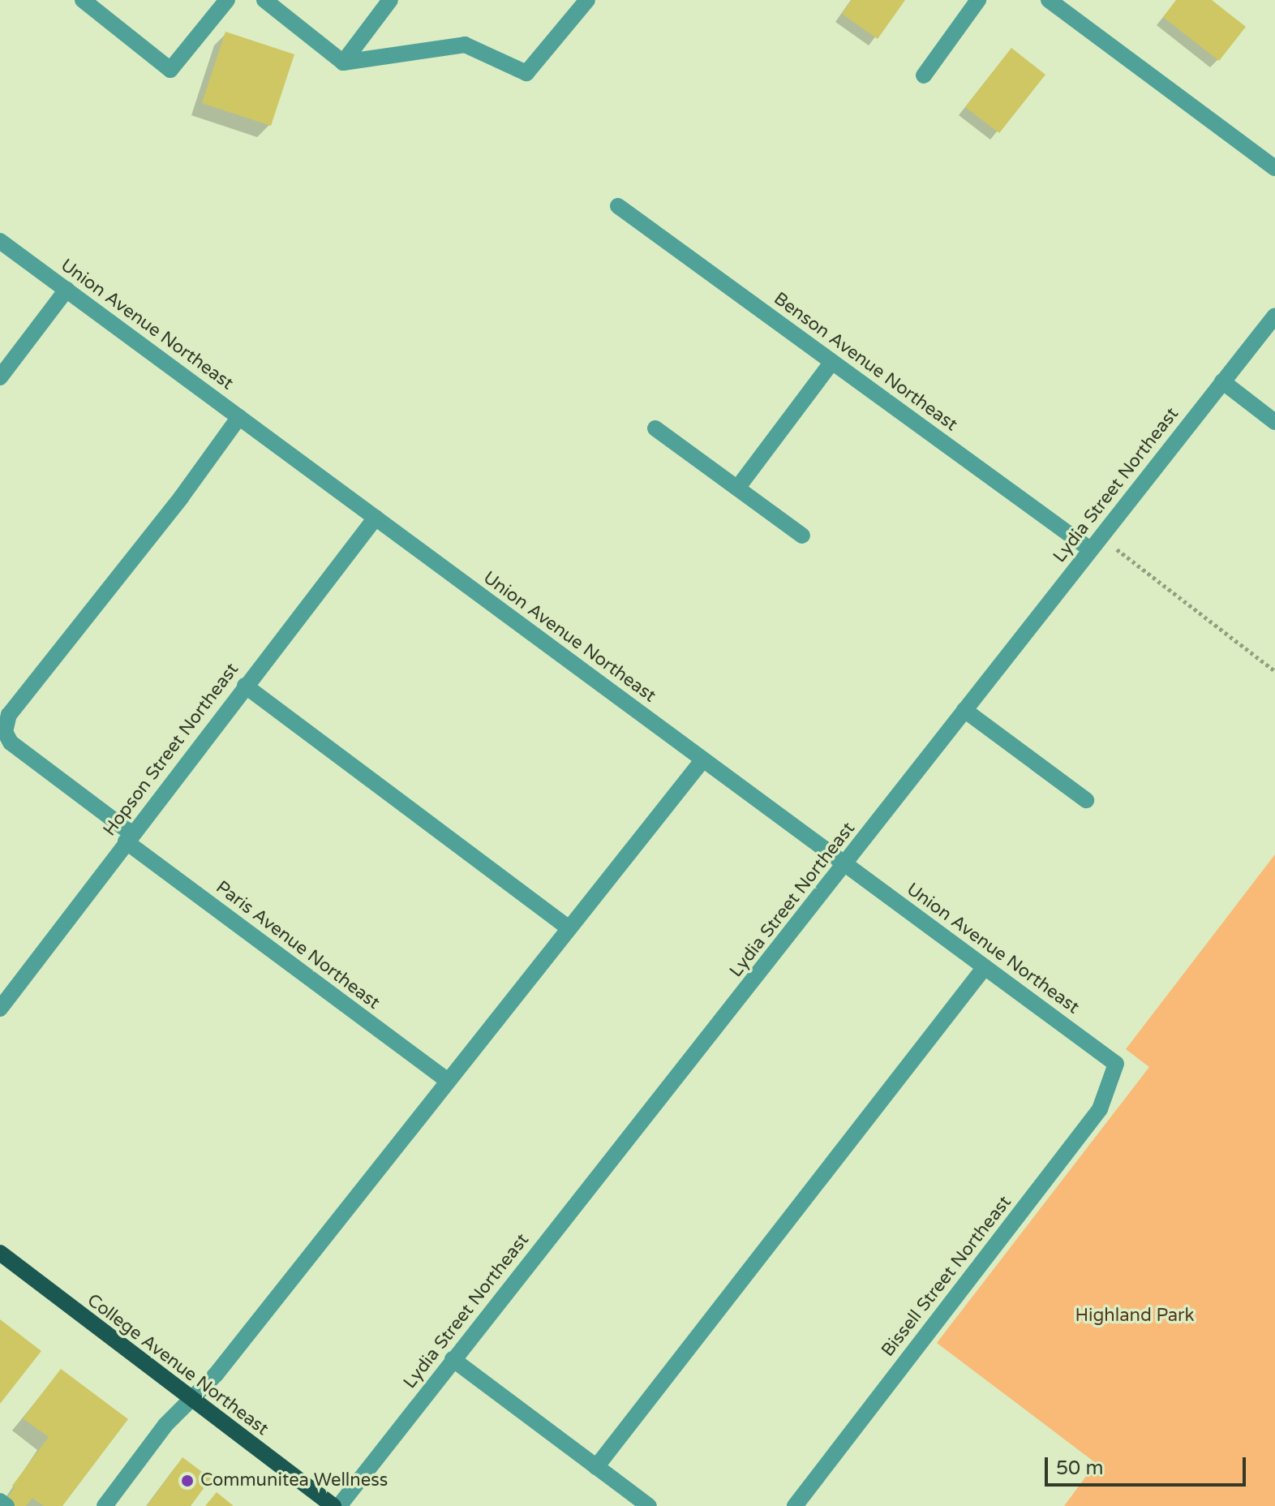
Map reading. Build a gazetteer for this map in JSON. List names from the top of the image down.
{
  "streets": {
    "main road": ["College Avenue Northeast"],
    "street": [
      "Union Avenue Northeast",
      "Benson Avenue Northeast",
      "Lydia Street Northeast",
      "Hopson Street Northeast",
      "Paris Avenue Northeast",
      "Bissell Street Northeast"
    ]
  },
  "crossings": [
    ["Union Avenue Northeast", "Lydia Street Northeast"],
    ["Union Avenue Northeast", "Hopson Street Northeast"],
    ["Union Avenue Northeast", "Paris Avenue Northeast"],
    ["Union Avenue Northeast", "Bissell Street Northeast"],
    ["Benson Avenue Northeast", "Lydia Street Northeast"],
    ["Hopson Street Northeast", "Paris Avenue Northeast"]
  ],
  "parks": ["Highland Park"],
  "places": ["Communitea Wellness"],
  "scale_bar": "50 m"
}
